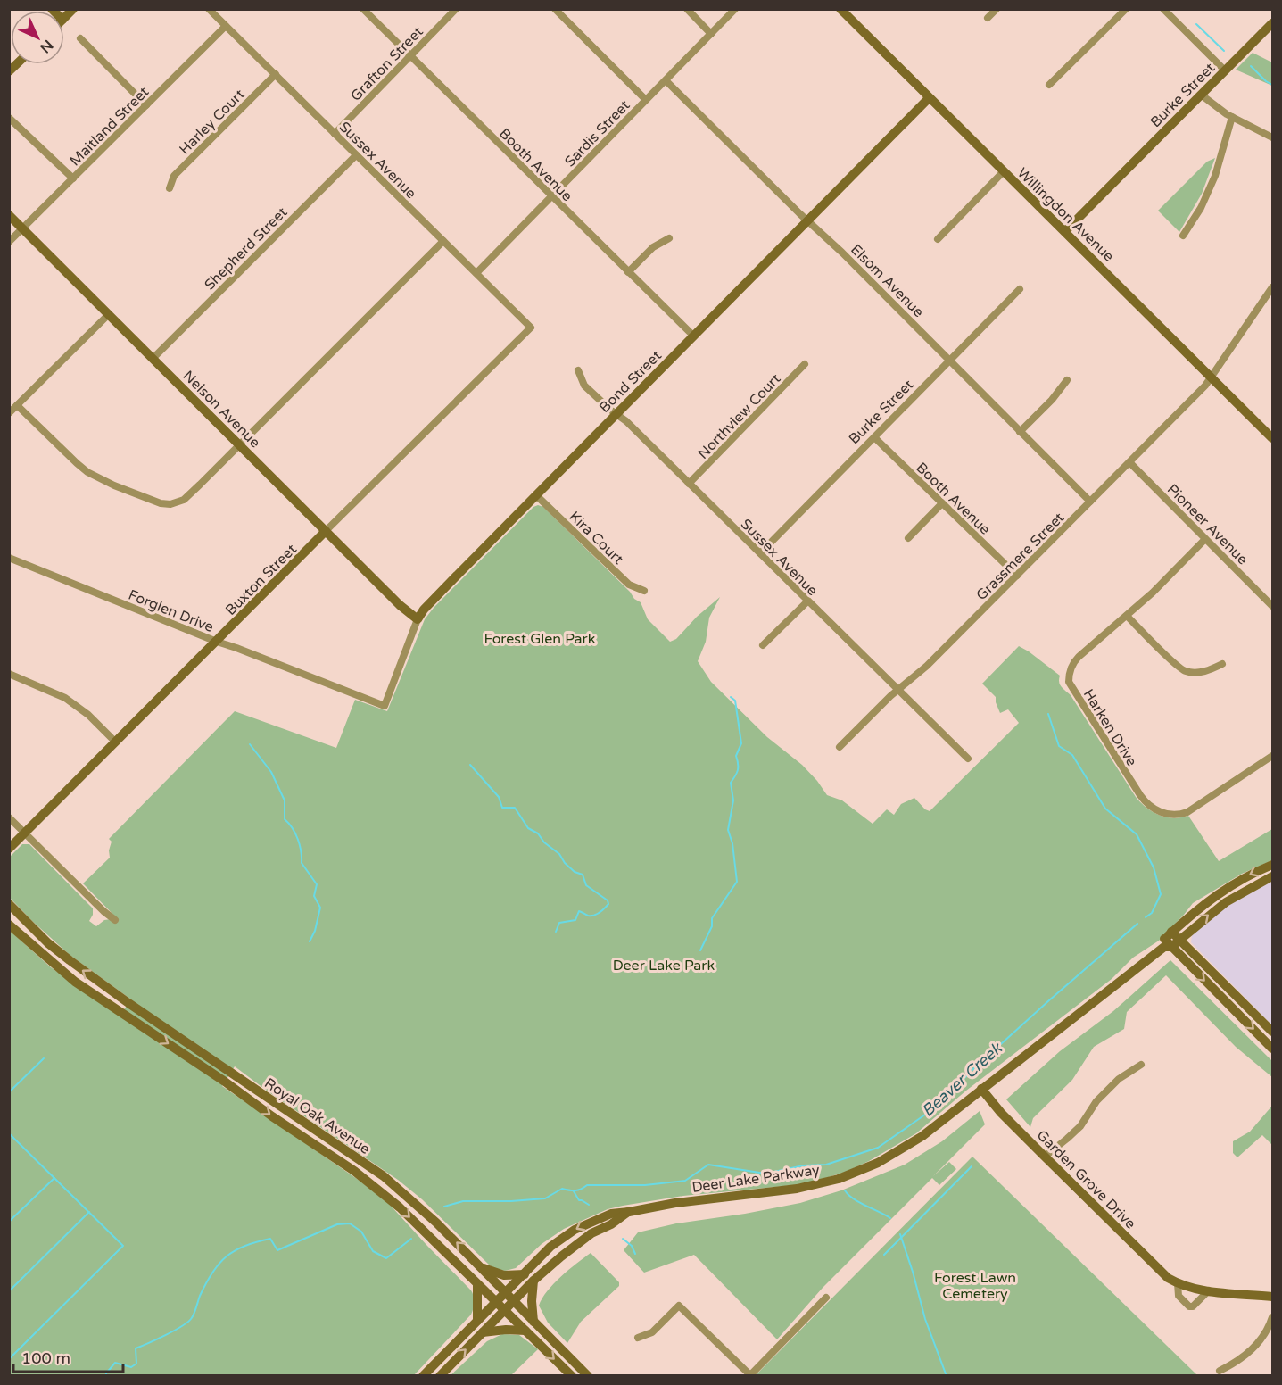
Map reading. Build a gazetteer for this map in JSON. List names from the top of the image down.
{
  "streets": {
    "main road": [
      "Burke Street",
      "Willingdon Avenue",
      "Bond Street",
      "Nelson Avenue",
      "Buxton Street",
      "Royal Oak Avenue",
      "Deer Lake Parkway",
      "Garden Grove Drive"
    ],
    "street": [
      "Grafton Street",
      "Harley Court",
      "Maitland Street",
      "Sardis Street",
      "Sussex Avenue",
      "Booth Avenue",
      "Shepherd Street",
      "Elsom Avenue",
      "Northview Court",
      "Pioneer Avenue",
      "Kira Court",
      "Grassmere Street",
      "Forglen Drive",
      "Harken Drive"
    ]
  },
  "crossings": [
    ["Grafton Street", "Sussex Avenue"],
    ["Grafton Street", "Booth Avenue"],
    ["Burke Street", "Sussex Avenue"],
    ["Burke Street", "Booth Avenue"],
    ["Burke Street", "Willingdon Avenue"],
    ["Burke Street", "Elsom Avenue"],
    ["Harley Court", "Sussex Avenue"],
    ["Maitland Street", "Sussex Avenue"],
    ["Maitland Street", "Nelson Avenue"],
    ["Sardis Street", "Sussex Avenue"],
    ["Sardis Street", "Booth Avenue"],
    ["Sardis Street", "Elsom Avenue"],
    ["Sussex Avenue", "Shepherd Street"],
    ["Sussex Avenue", "Bond Street"],
    ["Sussex Avenue", "Northview Court"],
    ["Sussex Avenue", "Grassmere Street"],
    ["Sussex Avenue", "Buxton Street"],
    ["Booth Avenue", "Bond Street"],
    ["Booth Avenue", "Grassmere Street"],
    ["Willingdon Avenue", "Bond Street"],
    ["Willingdon Avenue", "Grassmere Street"],
    ["Shepherd Street", "Nelson Avenue"],
    ["Elsom Avenue", "Bond Street"],
    ["Elsom Avenue", "Grassmere Street"],
    ["Bond Street", "Nelson Avenue"],
    ["Bond Street", "Kira Court"],
    ["Bond Street", "Forglen Drive"],
    ["Nelson Avenue", "Buxton Street"],
    ["Pioneer Avenue", "Grassmere Street"],
    ["Pioneer Avenue", "Harken Drive"],
    ["Buxton Street", "Forglen Drive"],
    ["Royal Oak Avenue", "Deer Lake Parkway"],
    ["Deer Lake Parkway", "Garden Grove Drive"]
  ],
  "water": ["Beaver Creek"],
  "parks": ["Forest Glen Park", "Deer Lake Park", "Forest Lawn Cemetery"],
  "scale_bar": "100 m",
  "north": "bottom right"
}
